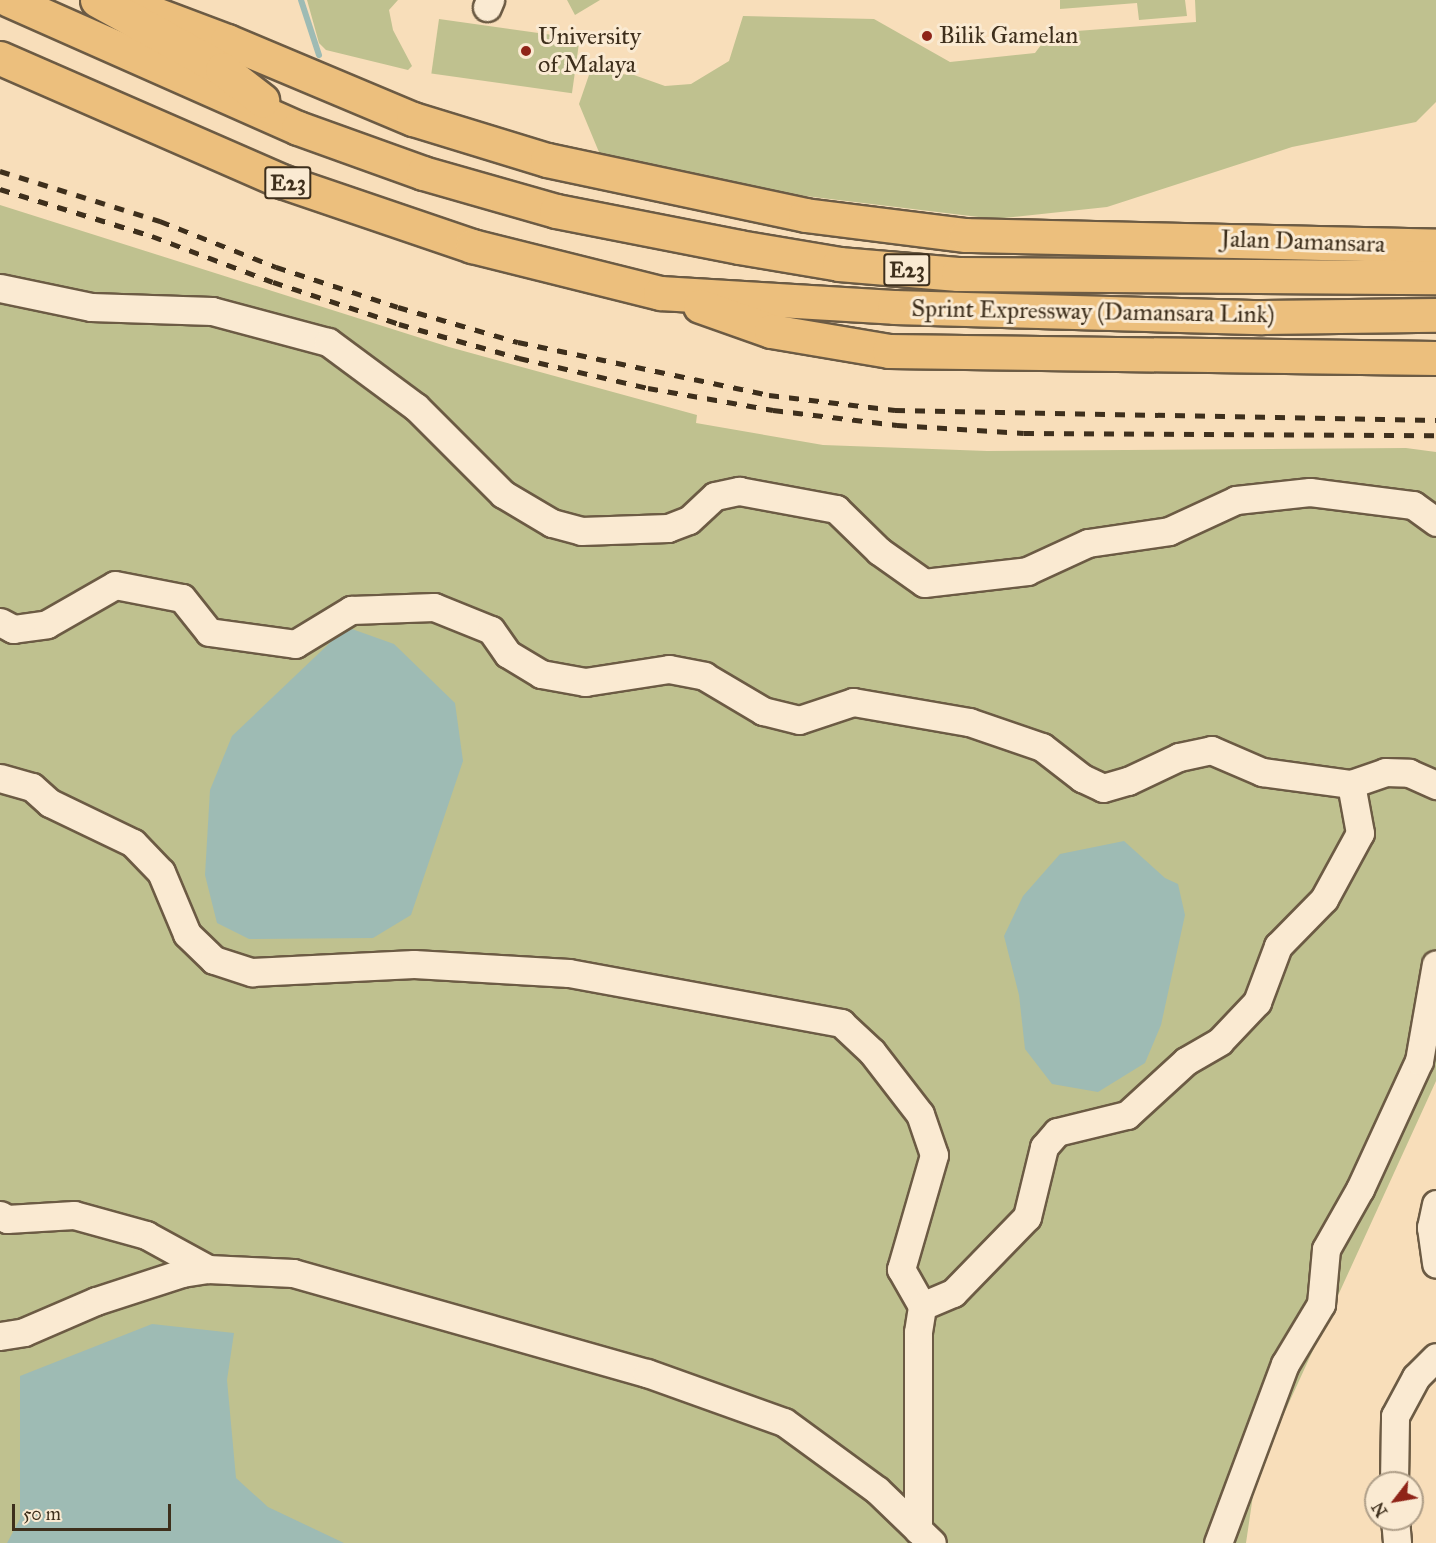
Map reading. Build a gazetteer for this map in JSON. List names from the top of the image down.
{
  "streets": {
    "main road": ["E23", "Jalan Damansara", "Sprint Expressway (Damansara Link)"]
  },
  "places": ["Bilik Gamelan", "University of Malaya"],
  "scale_bar": "50 m",
  "north": "bottom left"
}
